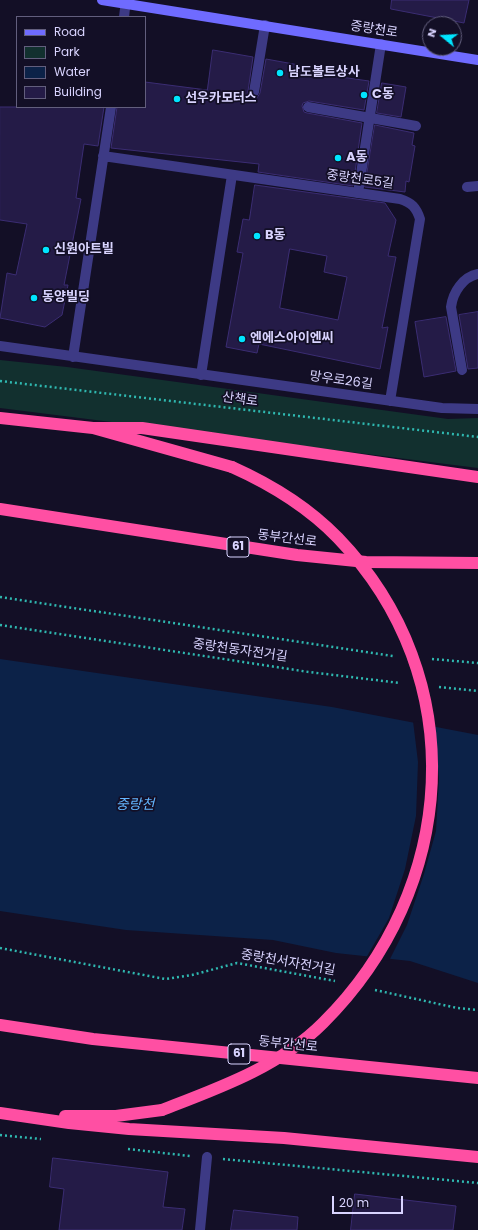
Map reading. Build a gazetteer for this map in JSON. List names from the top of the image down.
{
  "streets": {
    "highway": ["동부간선로", "61"],
    "main road": ["중랑천로"],
    "street": ["중랑천로5길", "망우로26길"],
    "path": ["산책로", "중랑천동자전거길", "중랑천서자전거길"]
  },
  "crossings": [
    ["중랑천로5길", "망우로26길"]
  ],
  "water": ["중랑천"],
  "places": [
    "남도볼트상사",
    "C동",
    "선우카모터스",
    "A동",
    "B동",
    "신원아트빌",
    "동양빌딩",
    "엔에스아이엔씨"
  ],
  "legend": [
    "Road",
    "Park",
    "Water",
    "Building"
  ],
  "scale_bar": "20 m",
  "north": "left"
}
